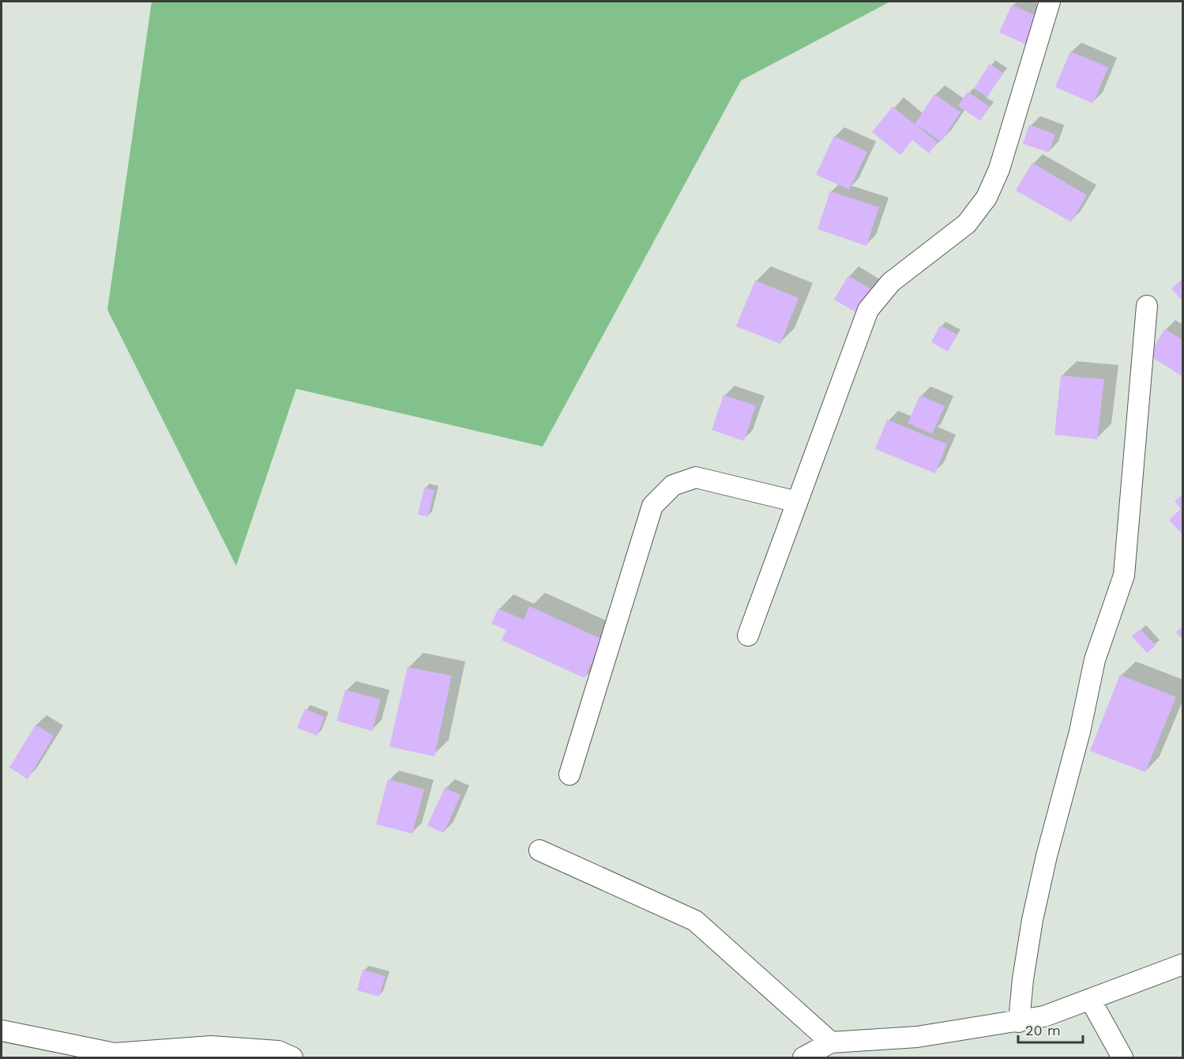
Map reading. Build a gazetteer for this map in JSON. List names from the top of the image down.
{
  "scale_bar": "20 m"
}
